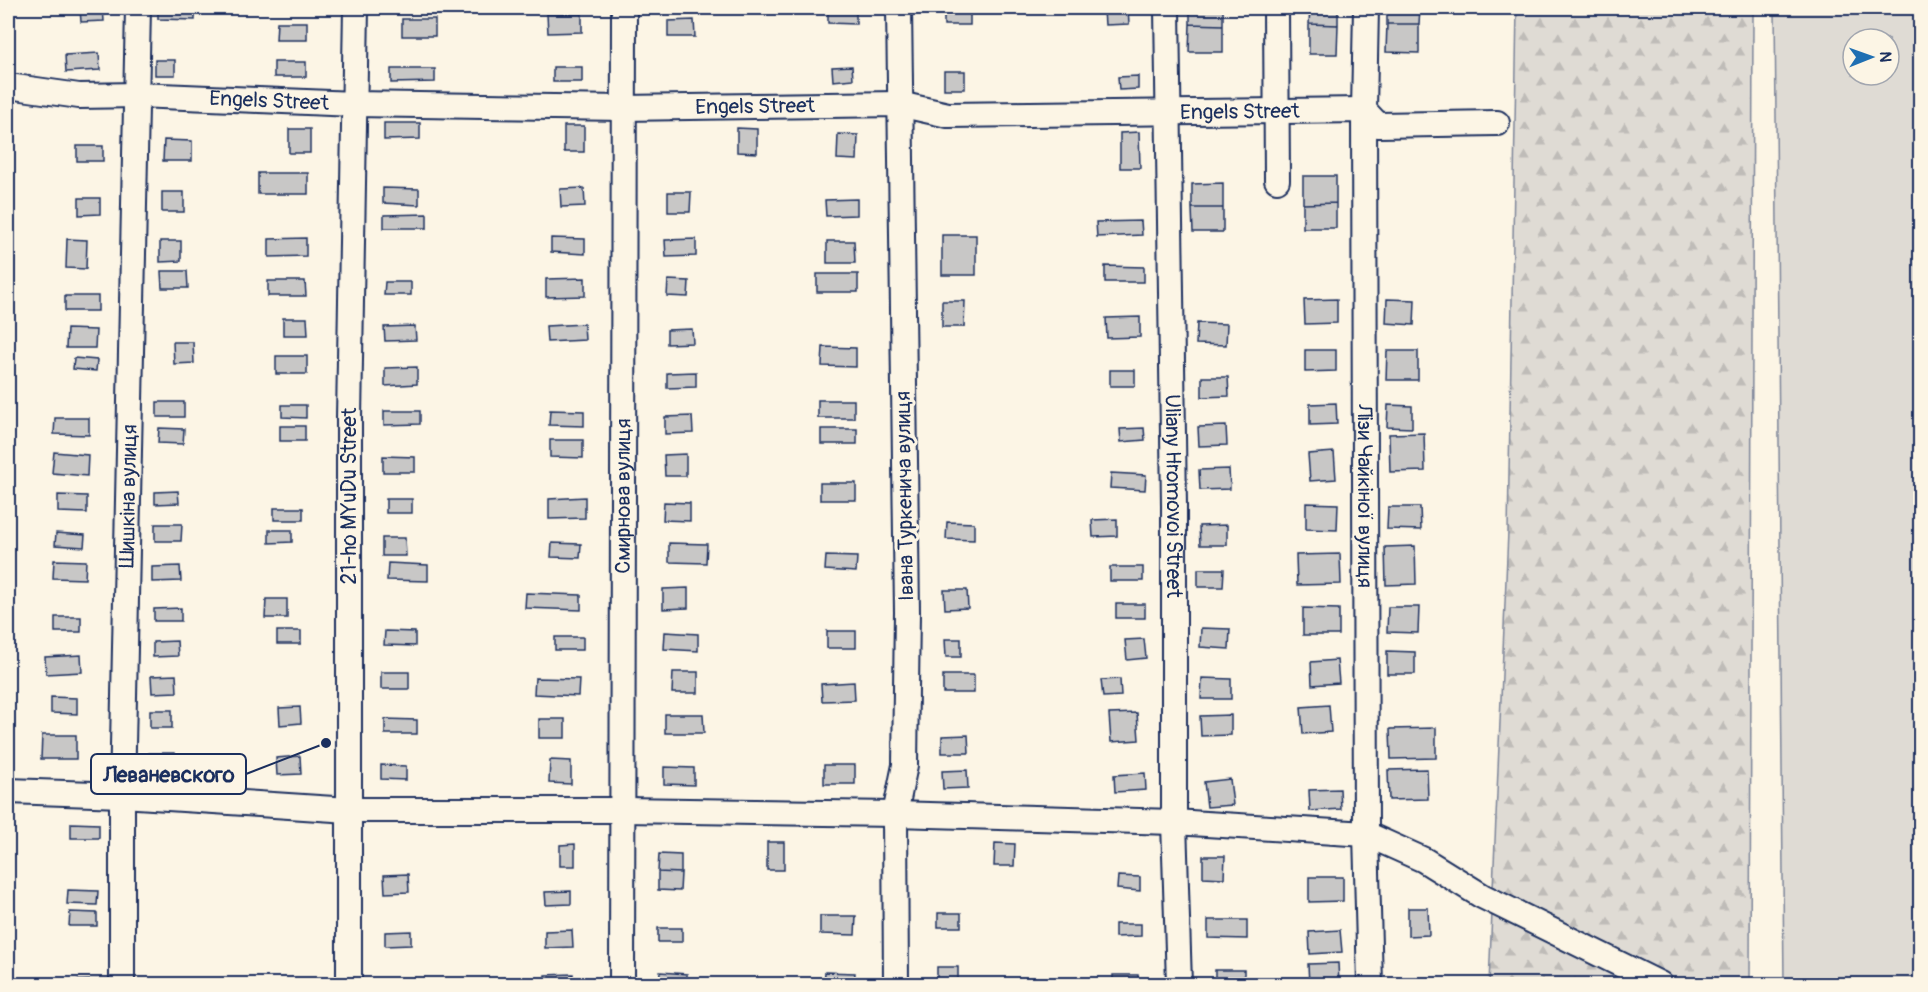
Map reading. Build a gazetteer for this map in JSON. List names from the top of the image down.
{
  "streets": {
    "street": [
      "Engels Street",
      "Шишкіна вулиця",
      "21-ho MYuDu Street",
      "Смирнова вулиця",
      "Івана Туркенича вулиця",
      "Uliany Hromovoi Street",
      "Лізи Чайкіної вулиця"
    ]
  },
  "crossings": [
    ["Engels Street", "Шишкіна вулиця"],
    ["Engels Street", "21-ho MYuDu Street"],
    ["Engels Street", "Смирнова вулиця"],
    ["Engels Street", "Івана Туркенича вулиця"],
    ["Engels Street", "Uliany Hromovoi Street"],
    ["Engels Street", "Лізи Чайкіної вулиця"]
  ],
  "places": ["Леваневского"],
  "north": "right"
}
